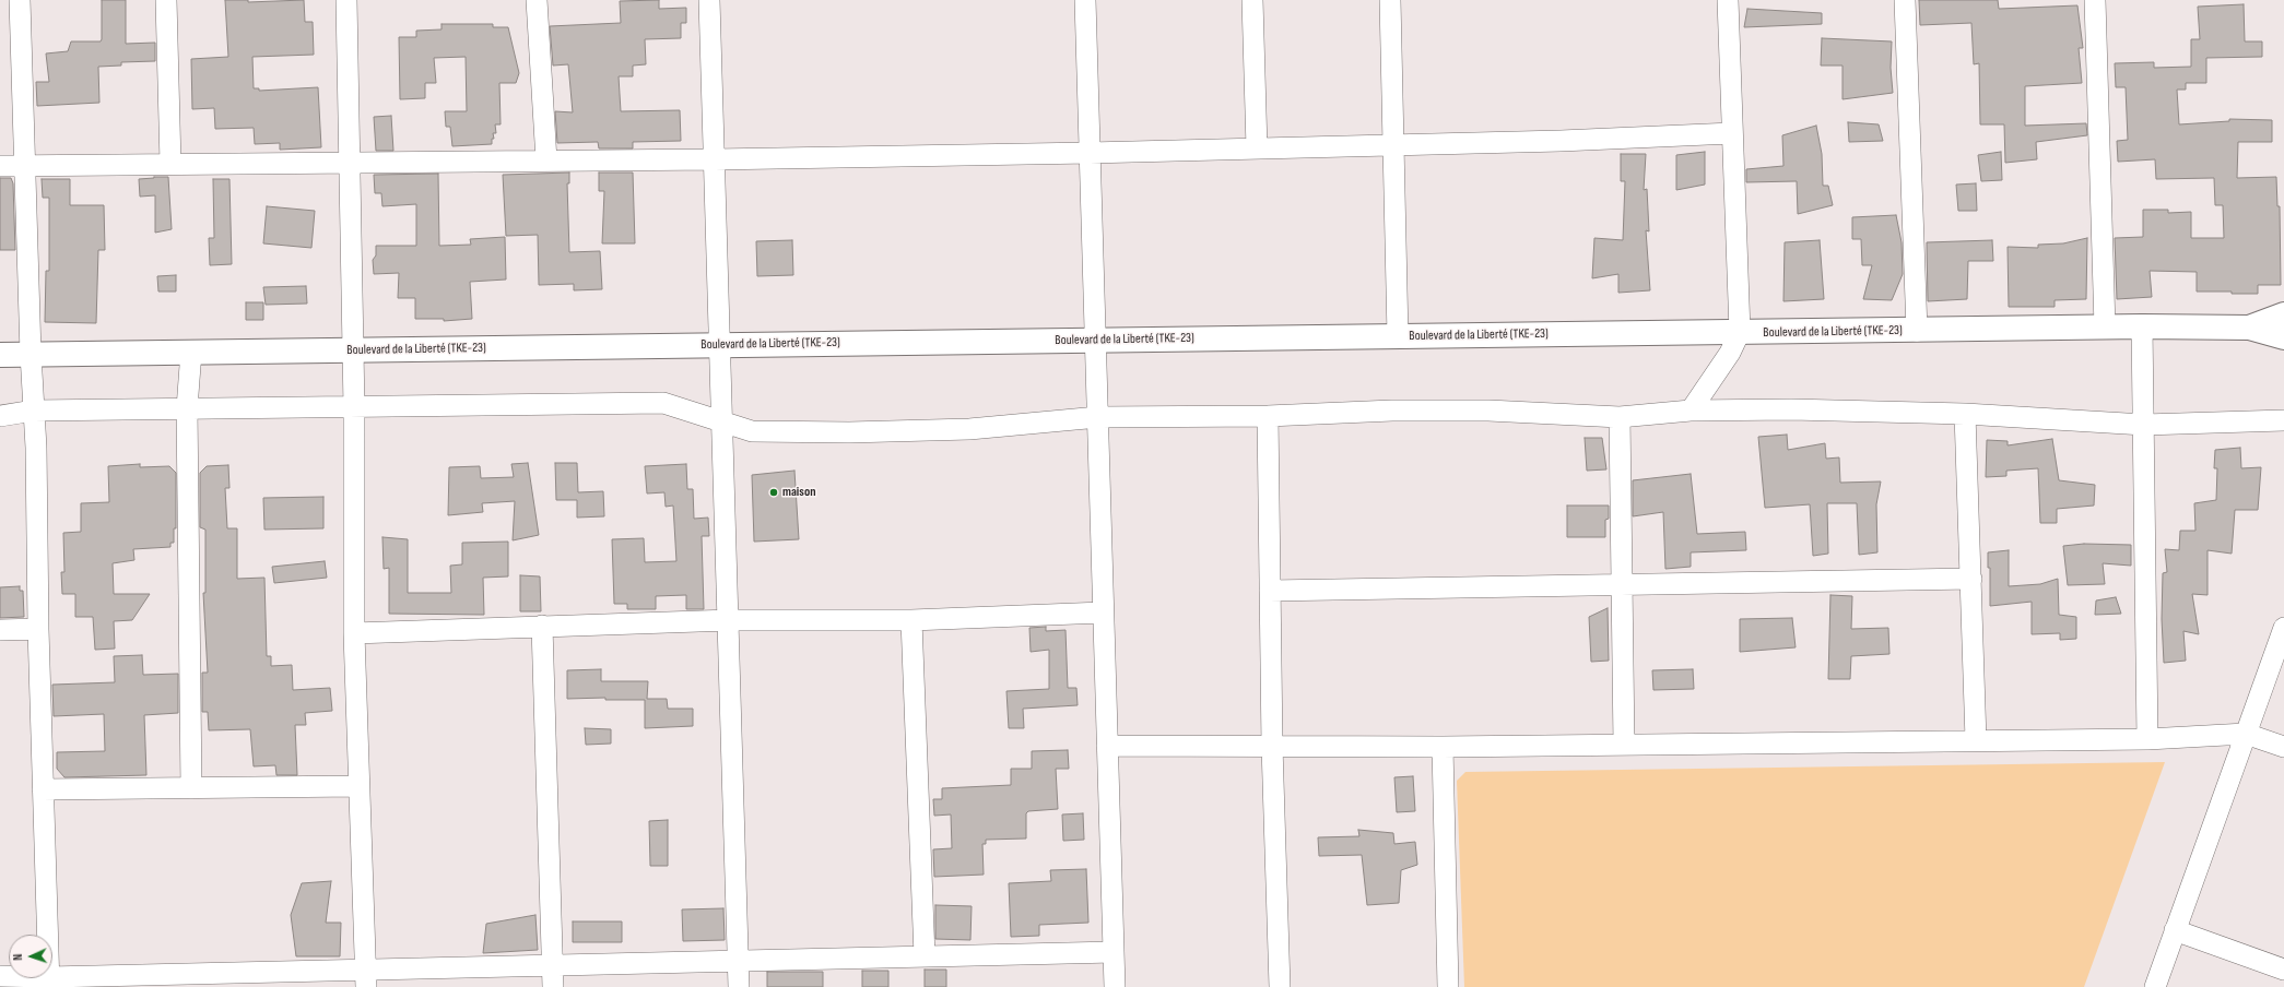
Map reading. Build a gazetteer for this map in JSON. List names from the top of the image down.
{
  "streets": {
    "street": ["Boulevard de la Liberté (TKE-23)"]
  },
  "places": ["maison"],
  "north": "left"
}
